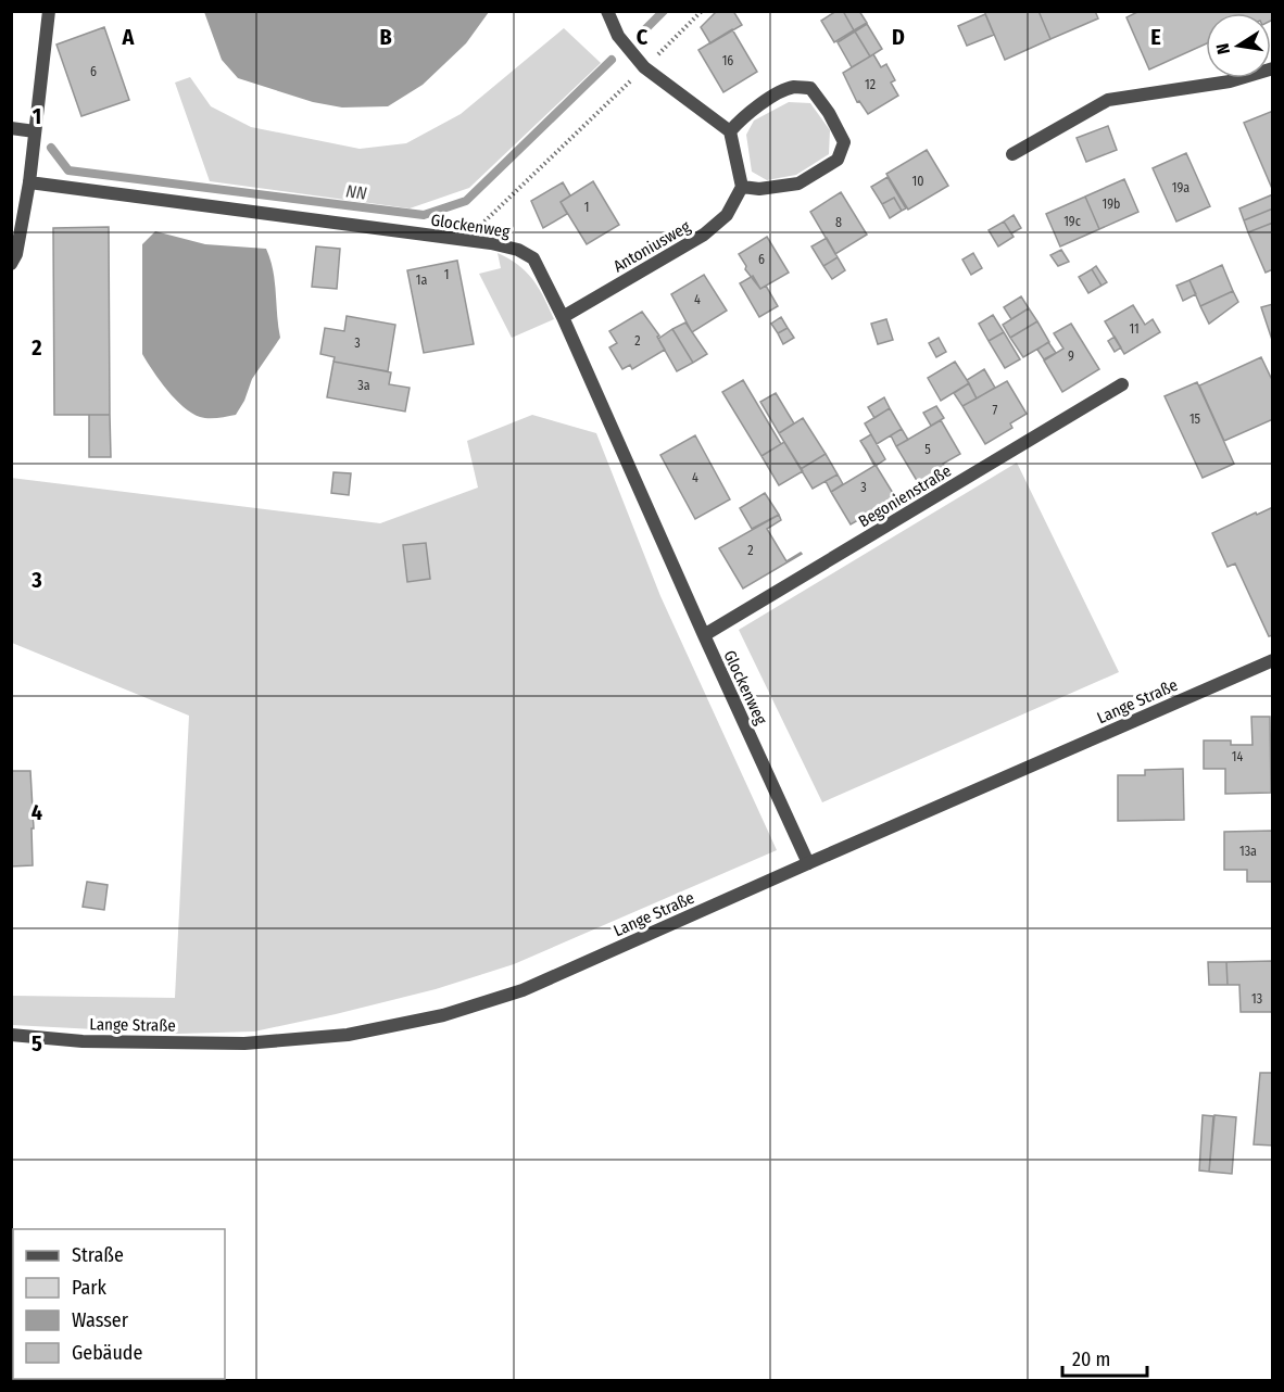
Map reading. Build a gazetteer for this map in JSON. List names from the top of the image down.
{
  "streets": {
    "street": [
      "Glockenweg",
      "Antoniusweg",
      "Begonienstraße",
      "Lange Straße"
    ]
  },
  "crossings": [
    ["Glockenweg", "Antoniusweg"],
    ["Glockenweg", "Begonienstraße"],
    ["Glockenweg", "Lange Straße"]
  ],
  "water": ["NN"],
  "house_numbers": [
    "16",
    "6",
    "12",
    "10",
    "19a",
    "19b",
    "1",
    "19c",
    "8",
    "6",
    "1",
    "1a",
    "4",
    "11",
    "2",
    "3",
    "9",
    "3a",
    "7",
    "15",
    "5",
    "4",
    "3",
    "2",
    "14",
    "13a",
    "13"
  ],
  "legend": [
    "Straße",
    "Park",
    "Wasser",
    "Gebäude"
  ],
  "scale_bar": "20 m",
  "north": "left",
  "grid": {
    "columns": [
      "A",
      "B",
      "C",
      "D",
      "E"
    ],
    "rows": [
      "1",
      "2",
      "3",
      "4",
      "5"
    ]
  }
}
